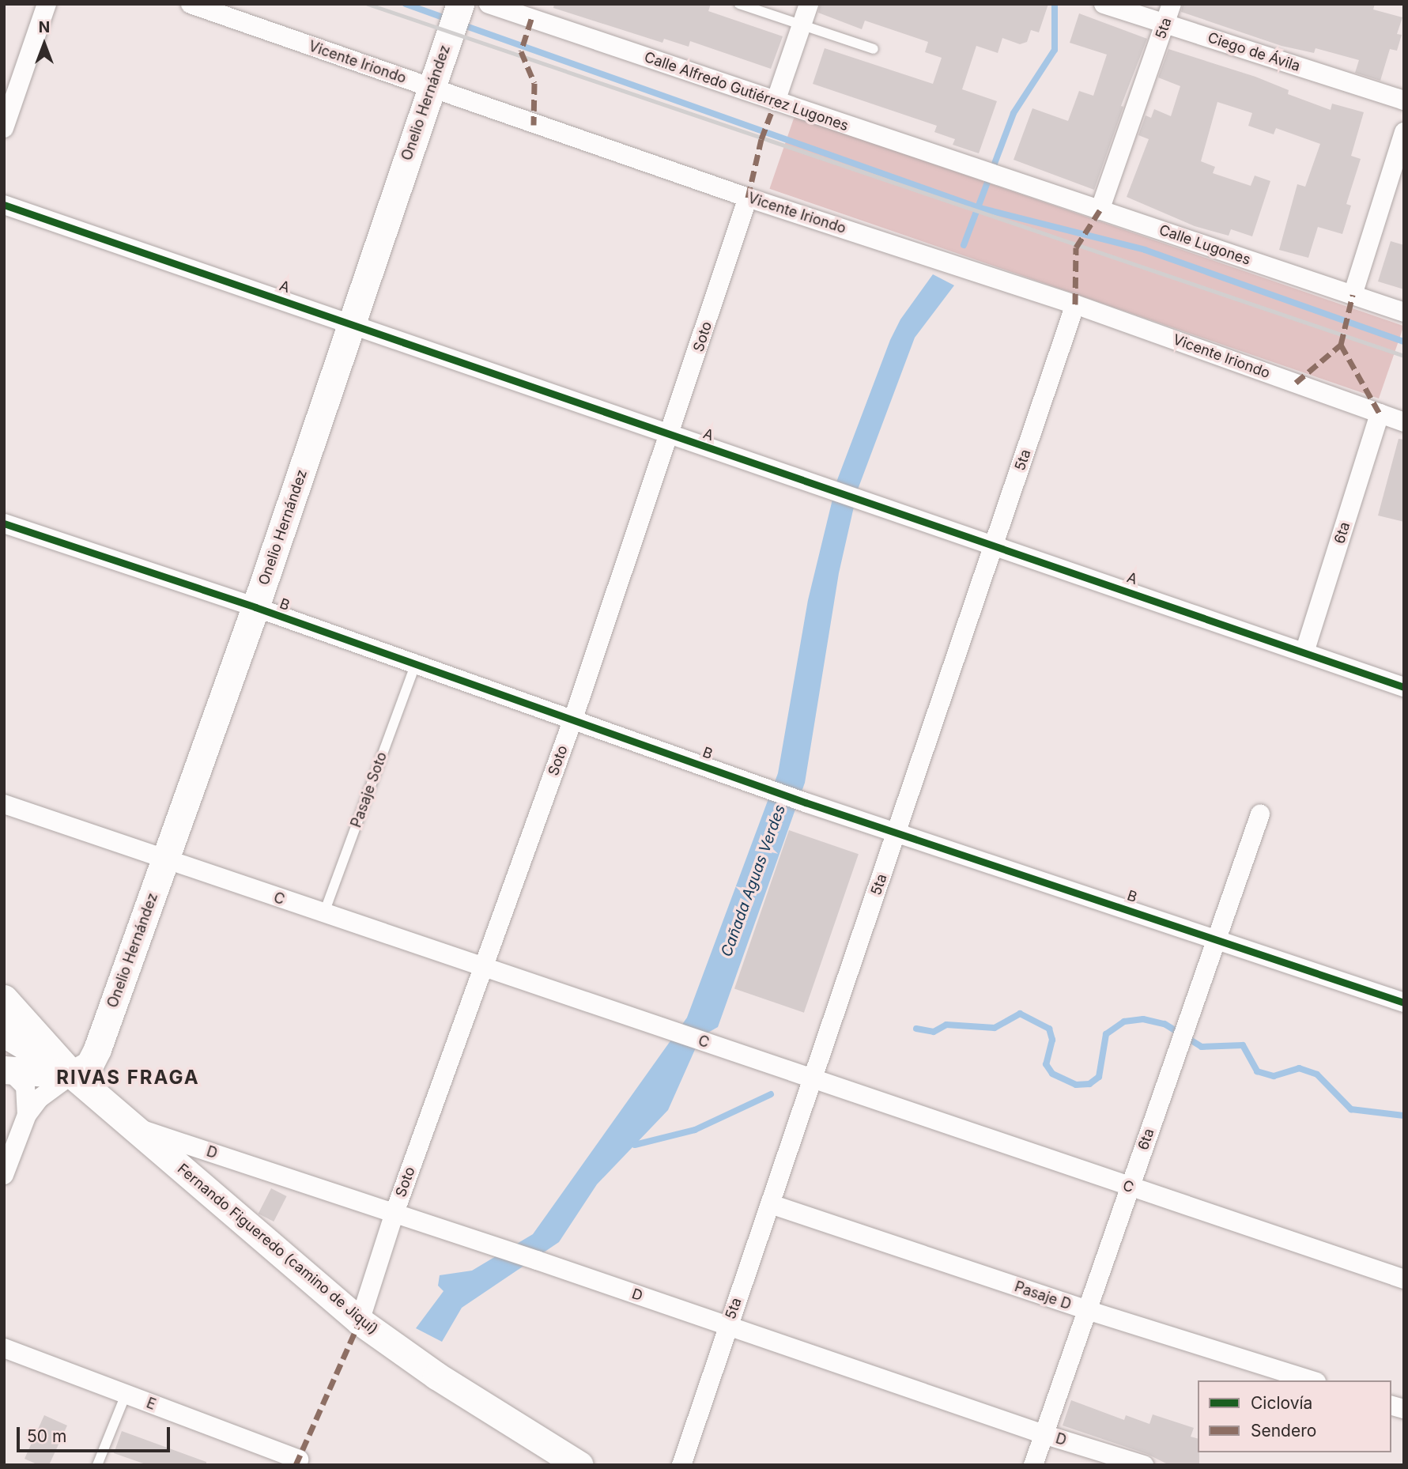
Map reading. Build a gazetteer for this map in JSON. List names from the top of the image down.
{
  "streets": {
    "street": [
      "5ta",
      "Ciego de Ávila",
      "Vicente Iriondo",
      "Calle Alfredo Gutiérrez Lugones",
      "Onelio Hernández",
      "Calle Lugones",
      "A",
      "Soto",
      "6ta",
      "B",
      "C",
      "D",
      "Fernando Figueredo (camino de Jiquí)",
      "Pasaje D",
      "E"
    ],
    "lane": ["Pasaje Soto"]
  },
  "crossings": [
    ["5ta", "Ciego de Ávila"],
    ["5ta", "Vicente Iriondo"],
    ["5ta", "Calle Lugones"],
    ["5ta", "A"],
    ["5ta", "B"],
    ["5ta", "C"],
    ["5ta", "D"],
    ["5ta", "Pasaje D"],
    ["Vicente Iriondo", "Onelio Hernández"],
    ["Vicente Iriondo", "Soto"],
    ["Vicente Iriondo", "6ta"],
    ["Calle Alfredo Gutiérrez Lugones", "Calle Lugones"],
    ["Onelio Hernández", "A"],
    ["Onelio Hernández", "B"],
    ["Onelio Hernández", "C"],
    ["Onelio Hernández", "Fernando Figueredo (camino de Jiquí)"],
    ["A", "Soto"],
    ["A", "6ta"],
    ["Soto", "B"],
    ["Soto", "C"],
    ["Soto", "D"],
    ["Soto", "Fernando Figueredo (camino de Jiquí)"],
    ["6ta", "B"],
    ["6ta", "C"],
    ["6ta", "D"],
    ["6ta", "Pasaje D"],
    ["B", "Pasaje Soto"],
    ["Pasaje Soto", "C"],
    ["D", "Fernando Figueredo (camino de Jiquí)"]
  ],
  "districts": ["RIVAS FRAGA"],
  "water": ["Cañada Aguas Verdes"],
  "legend": ["Ciclovía", "Sendero"],
  "scale_bar": "50 m",
  "north": "top"
}
